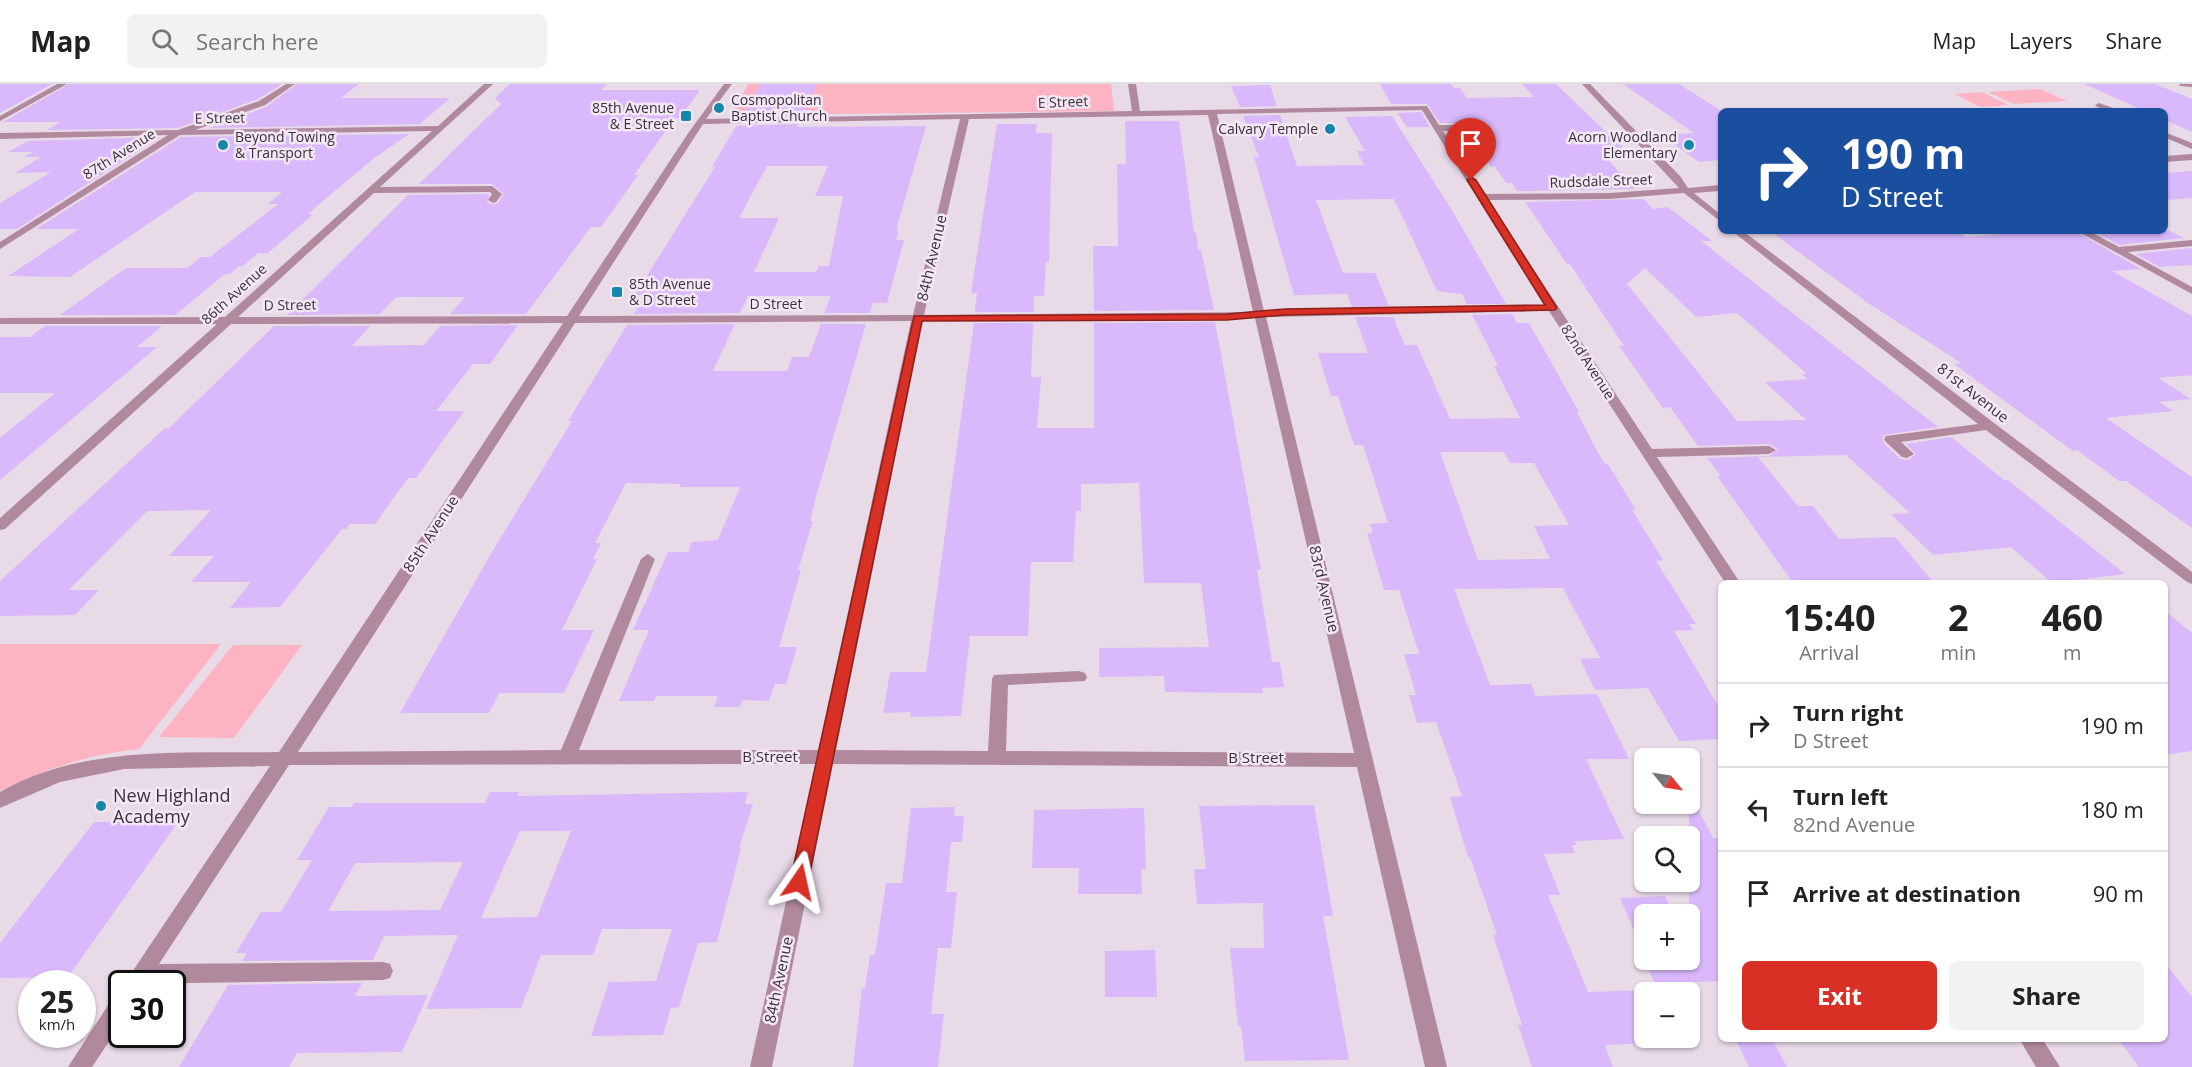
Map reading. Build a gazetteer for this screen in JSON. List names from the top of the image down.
{
  "streets": {
    "street": [
      "E Street",
      "87th Avenue",
      "Rudsdale Street",
      "84th Avenue",
      "86th Avenue",
      "D Street",
      "82nd Avenue",
      "81st Avenue",
      "85th Avenue",
      "83rd Avenue",
      "B Street"
    ]
  },
  "crossings": [
    ["E Street", "87th Avenue"],
    ["E Street", "84th Avenue"],
    ["E Street", "86th Avenue"],
    ["E Street", "82nd Avenue"],
    ["E Street", "85th Avenue"],
    ["E Street", "83rd Avenue"],
    ["Rudsdale Street", "82nd Avenue"],
    ["84th Avenue", "D Street"],
    ["84th Avenue", "B Street"],
    ["86th Avenue", "D Street"],
    ["D Street", "82nd Avenue"],
    ["D Street", "85th Avenue"],
    ["D Street", "83rd Avenue"],
    ["85th Avenue", "B Street"],
    ["83rd Avenue", "B Street"]
  ],
  "places": {
    "other": [
      "Cosmopolitan Baptist Church",
      "Calvary Temple",
      "Beyond Towing & Transport",
      "Acorn Woodland Elementary",
      "New Highland Academy"
    ],
    "transit": ["85th Avenue & E Street", "85th Avenue & D Street"]
  },
  "north": "bottom right",
  "page": {
    "header": "Map",
    "search": "Search here",
    "nav": ["Map", "Layers", "Share"],
    "turn": ["190 m", "D Street"],
    "eta": [
      "15:40",
      "Arrival",
      "2",
      "min",
      "460",
      "m"
    ],
    "list": [
      {
        "name": "Turn right",
        "note": "D Street",
        "value": "190 m"
      },
      {
        "name": "Turn left",
        "note": "82nd Avenue",
        "value": "180 m"
      },
      {
        "name": "Arrive at destination",
        "value": "90 m"
      }
    ],
    "map_buttons": ["+", "−"],
    "buttons": ["Exit", "Share"],
    "speed": "25 km/h",
    "limit": "30"
  }
}
